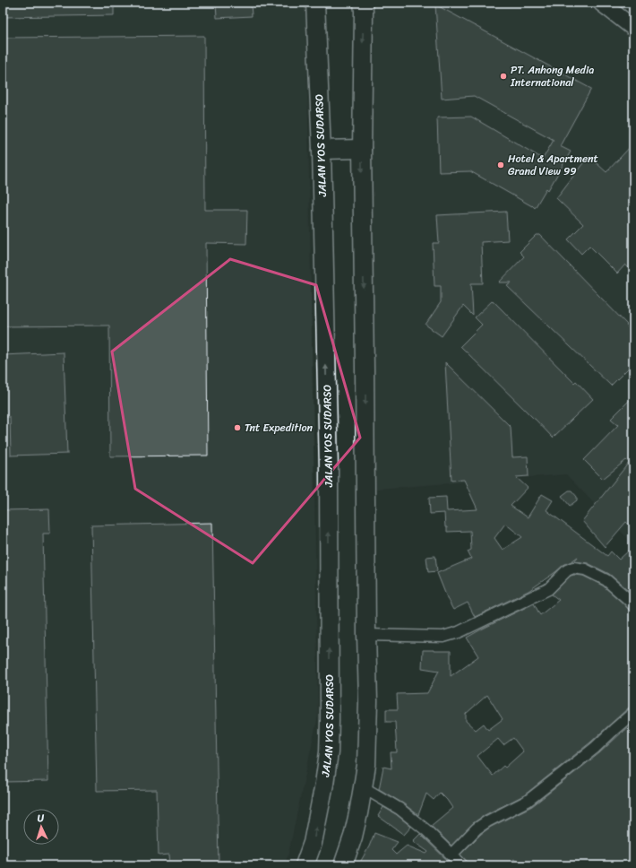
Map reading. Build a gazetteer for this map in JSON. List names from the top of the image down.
{
  "streets": {
    "main road": ["JALAN YOS SUDARSO"]
  },
  "places": ["PT. Anhong Media International", "Hotel & Apartment Grand View 99", "Tnt Expedition"],
  "north": "top"
}
